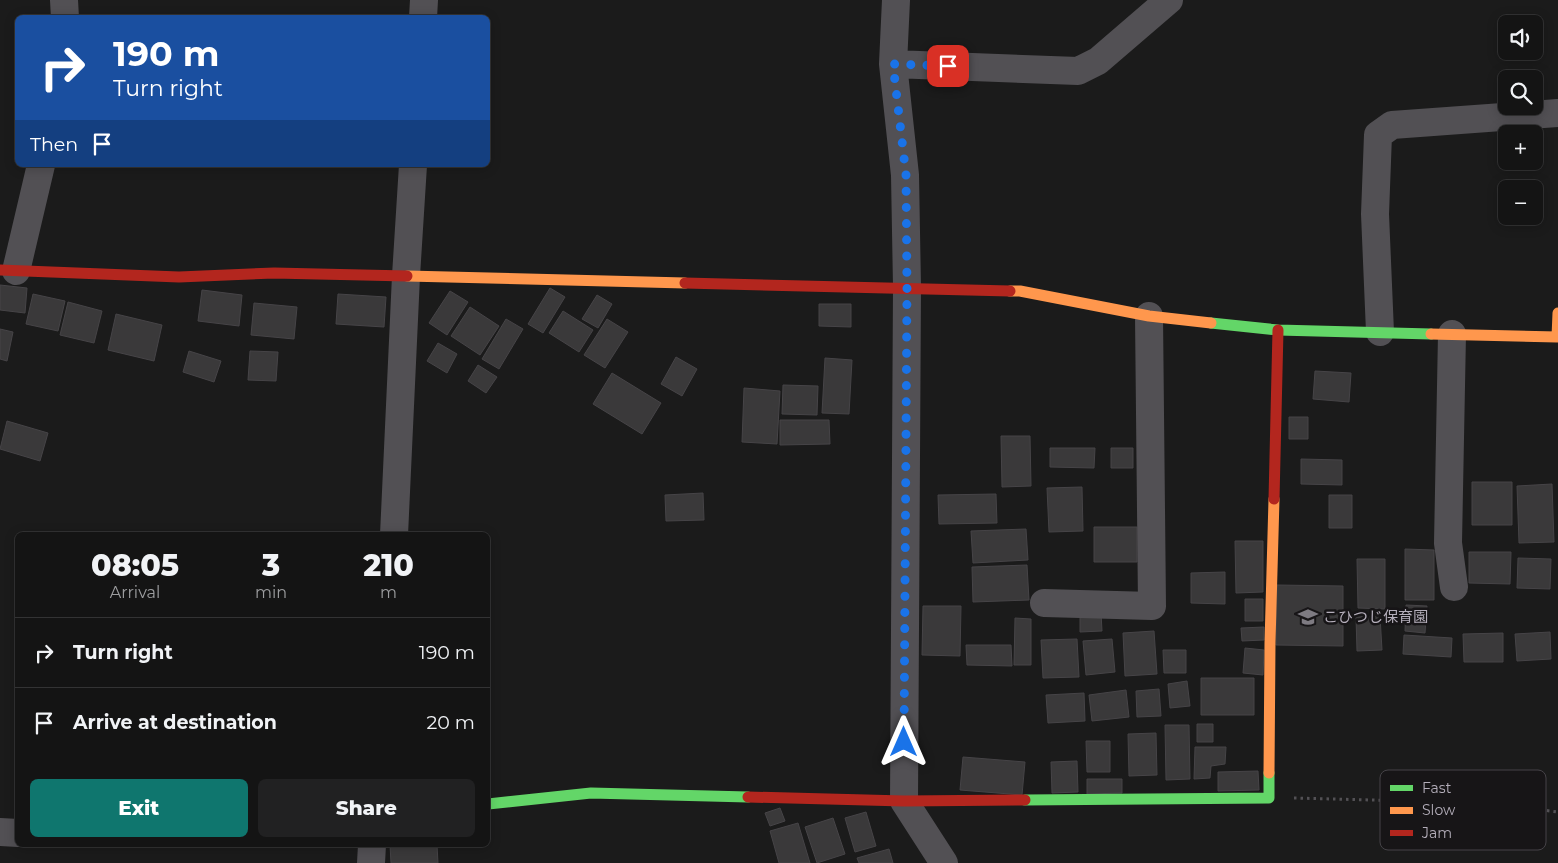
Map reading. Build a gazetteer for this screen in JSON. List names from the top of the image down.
{
  "places": {
    "school or university": ["こひつじ保育園"]
  },
  "legend": ["Fast", "Slow", "Jam"],
  "page": {
    "map_buttons": ["+", "−"],
    "turn": ["190 m", "Turn right"],
    "then": "Then",
    "eta": [
      "08:05",
      "Arrival",
      "3",
      "min",
      "210",
      "m"
    ],
    "list": [
      {
        "name": "Turn right",
        "value": "190 m"
      },
      {
        "name": "Arrive at destination",
        "value": "20 m"
      }
    ],
    "buttons": ["Exit", "Share"]
  }
}
